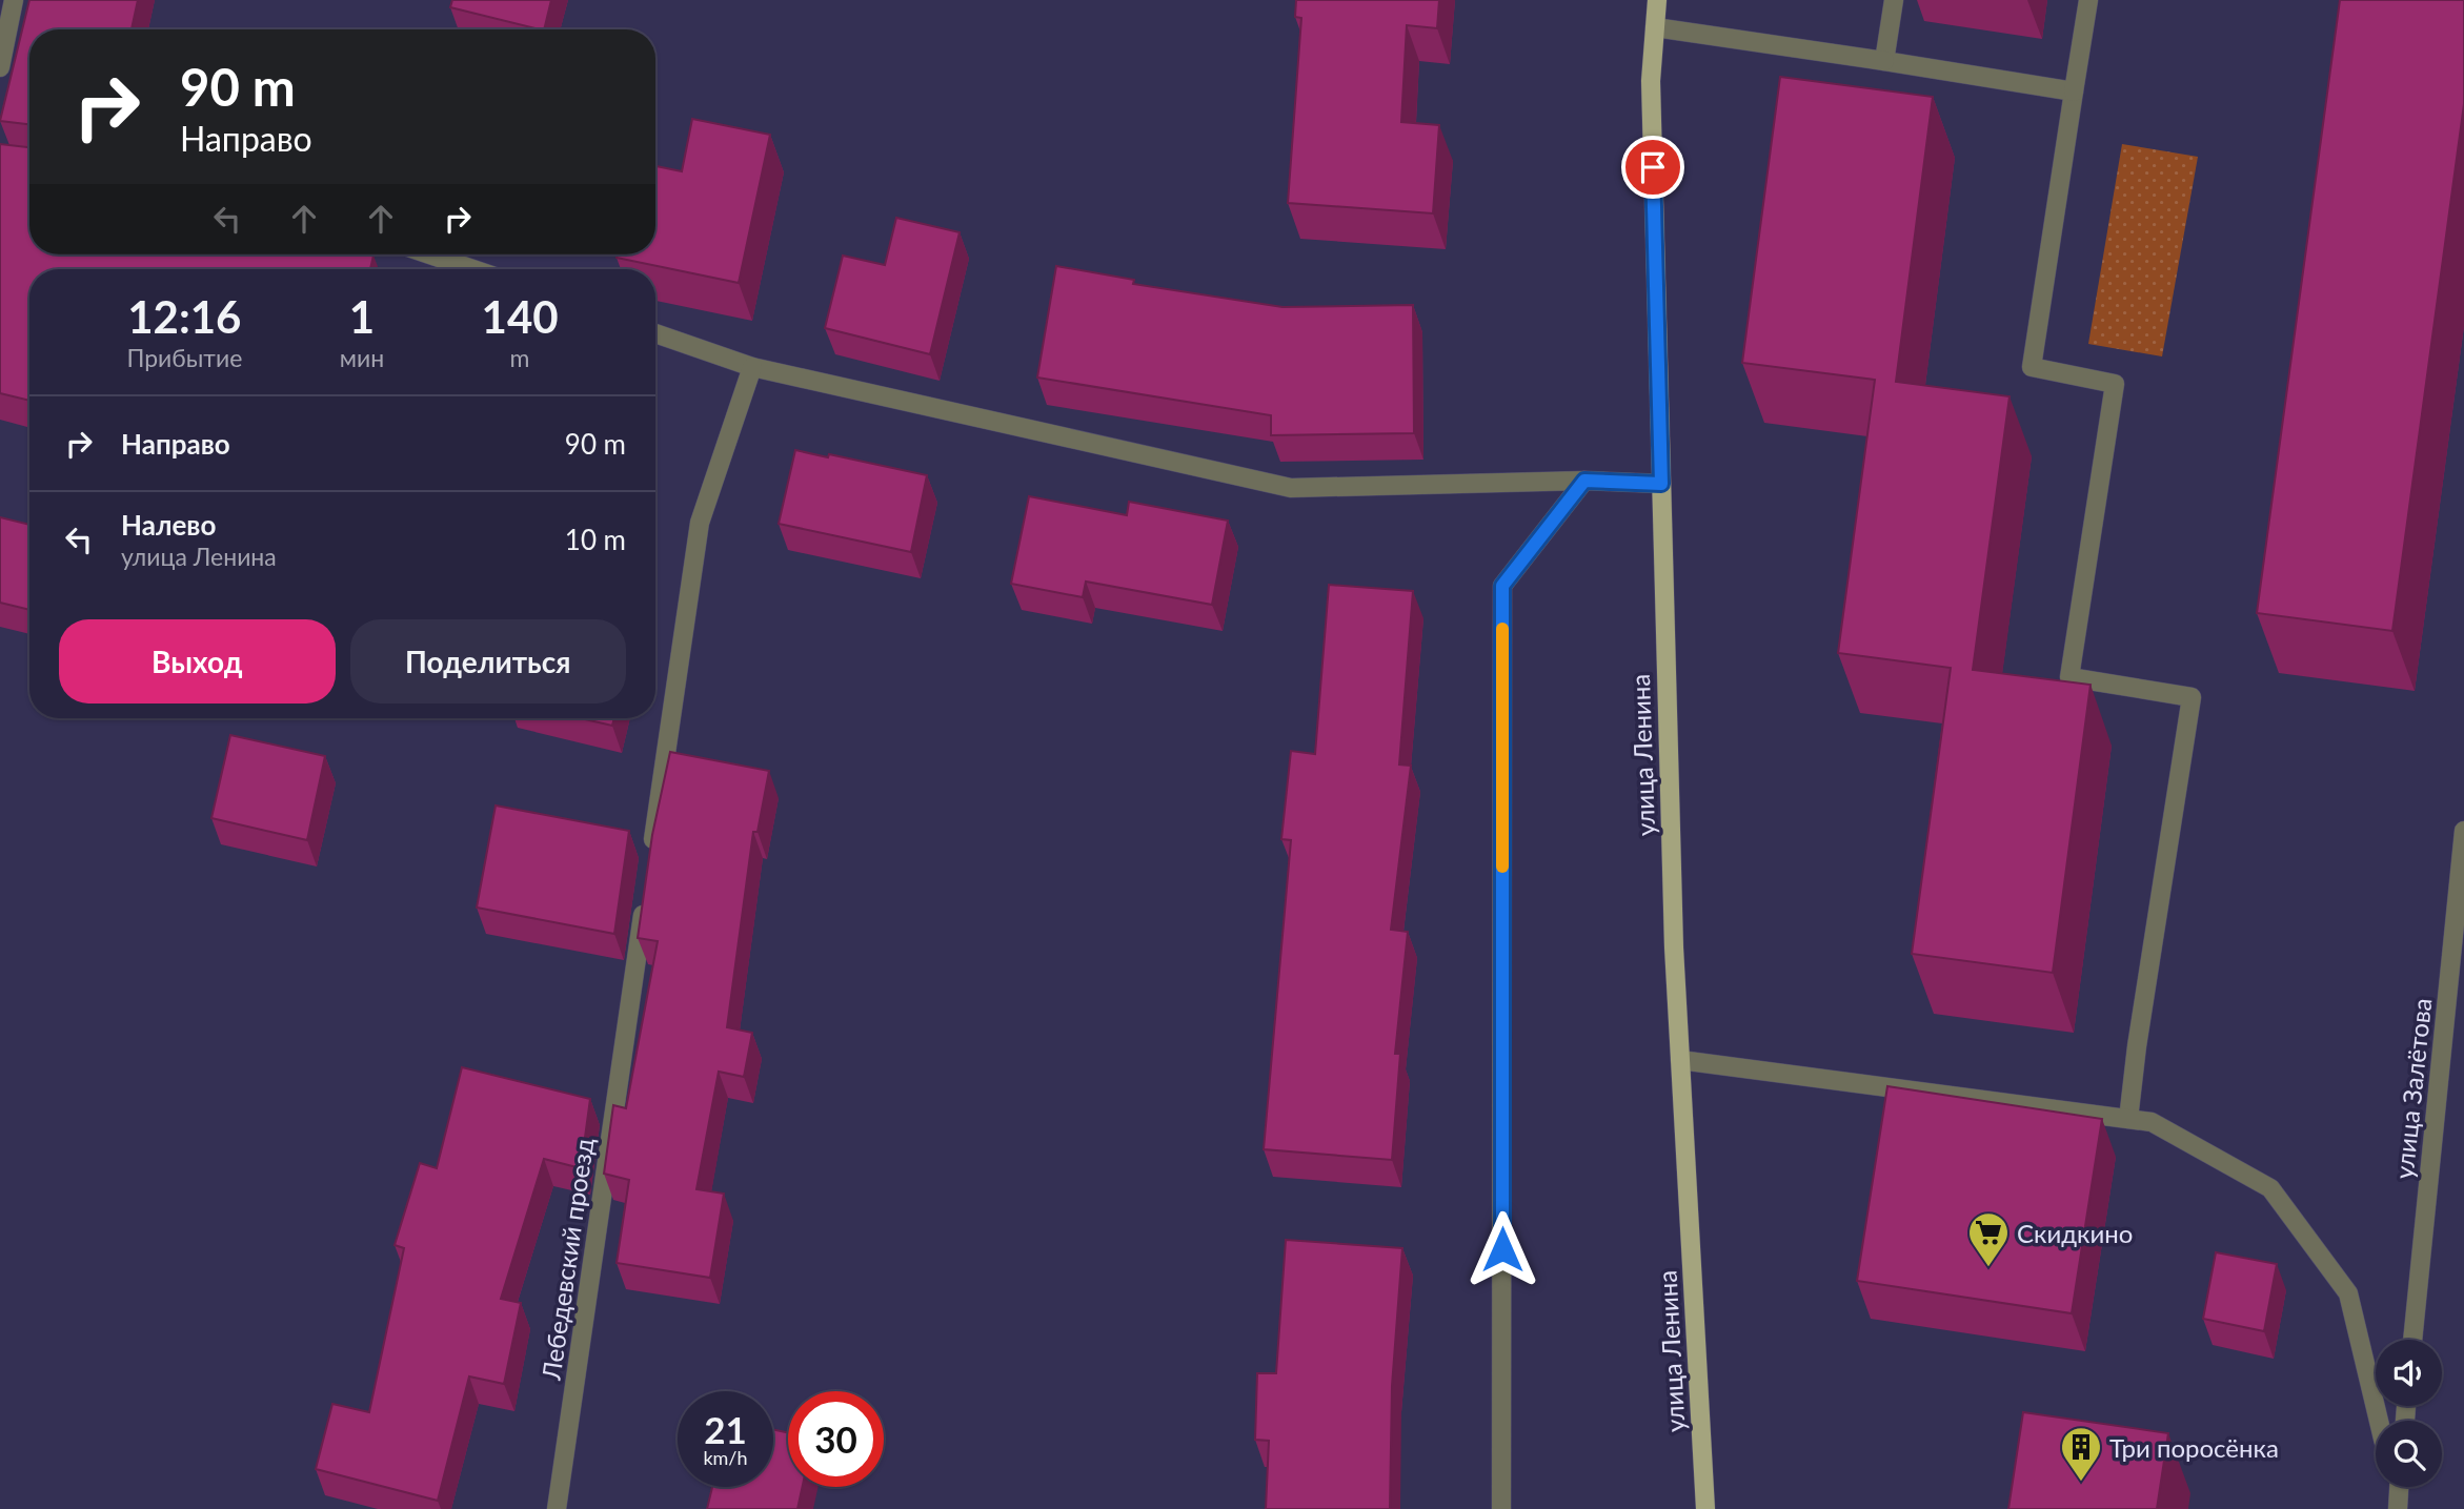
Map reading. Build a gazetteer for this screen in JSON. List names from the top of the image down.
{
  "streets": {
    "main road": ["улица Ленина"],
    "street": ["улица Залётова", "Лебедевский проезд"]
  },
  "places": {
    "supermarket": ["Скидкино"],
    "building": ["Три поросёнка"]
  },
  "page": {
    "turn": ["90 m", "Направо"],
    "eta": [
      "12:16",
      "Прибытие",
      "1",
      "мин",
      "140",
      "m"
    ],
    "list": [
      {
        "name": "Направо",
        "value": "90 m"
      },
      {
        "name": "Налево",
        "note": "улица Ленина",
        "value": "10 m"
      }
    ],
    "buttons": ["Выход", "Поделиться"],
    "speed": "21 km/h",
    "limit": "30"
  }
}
